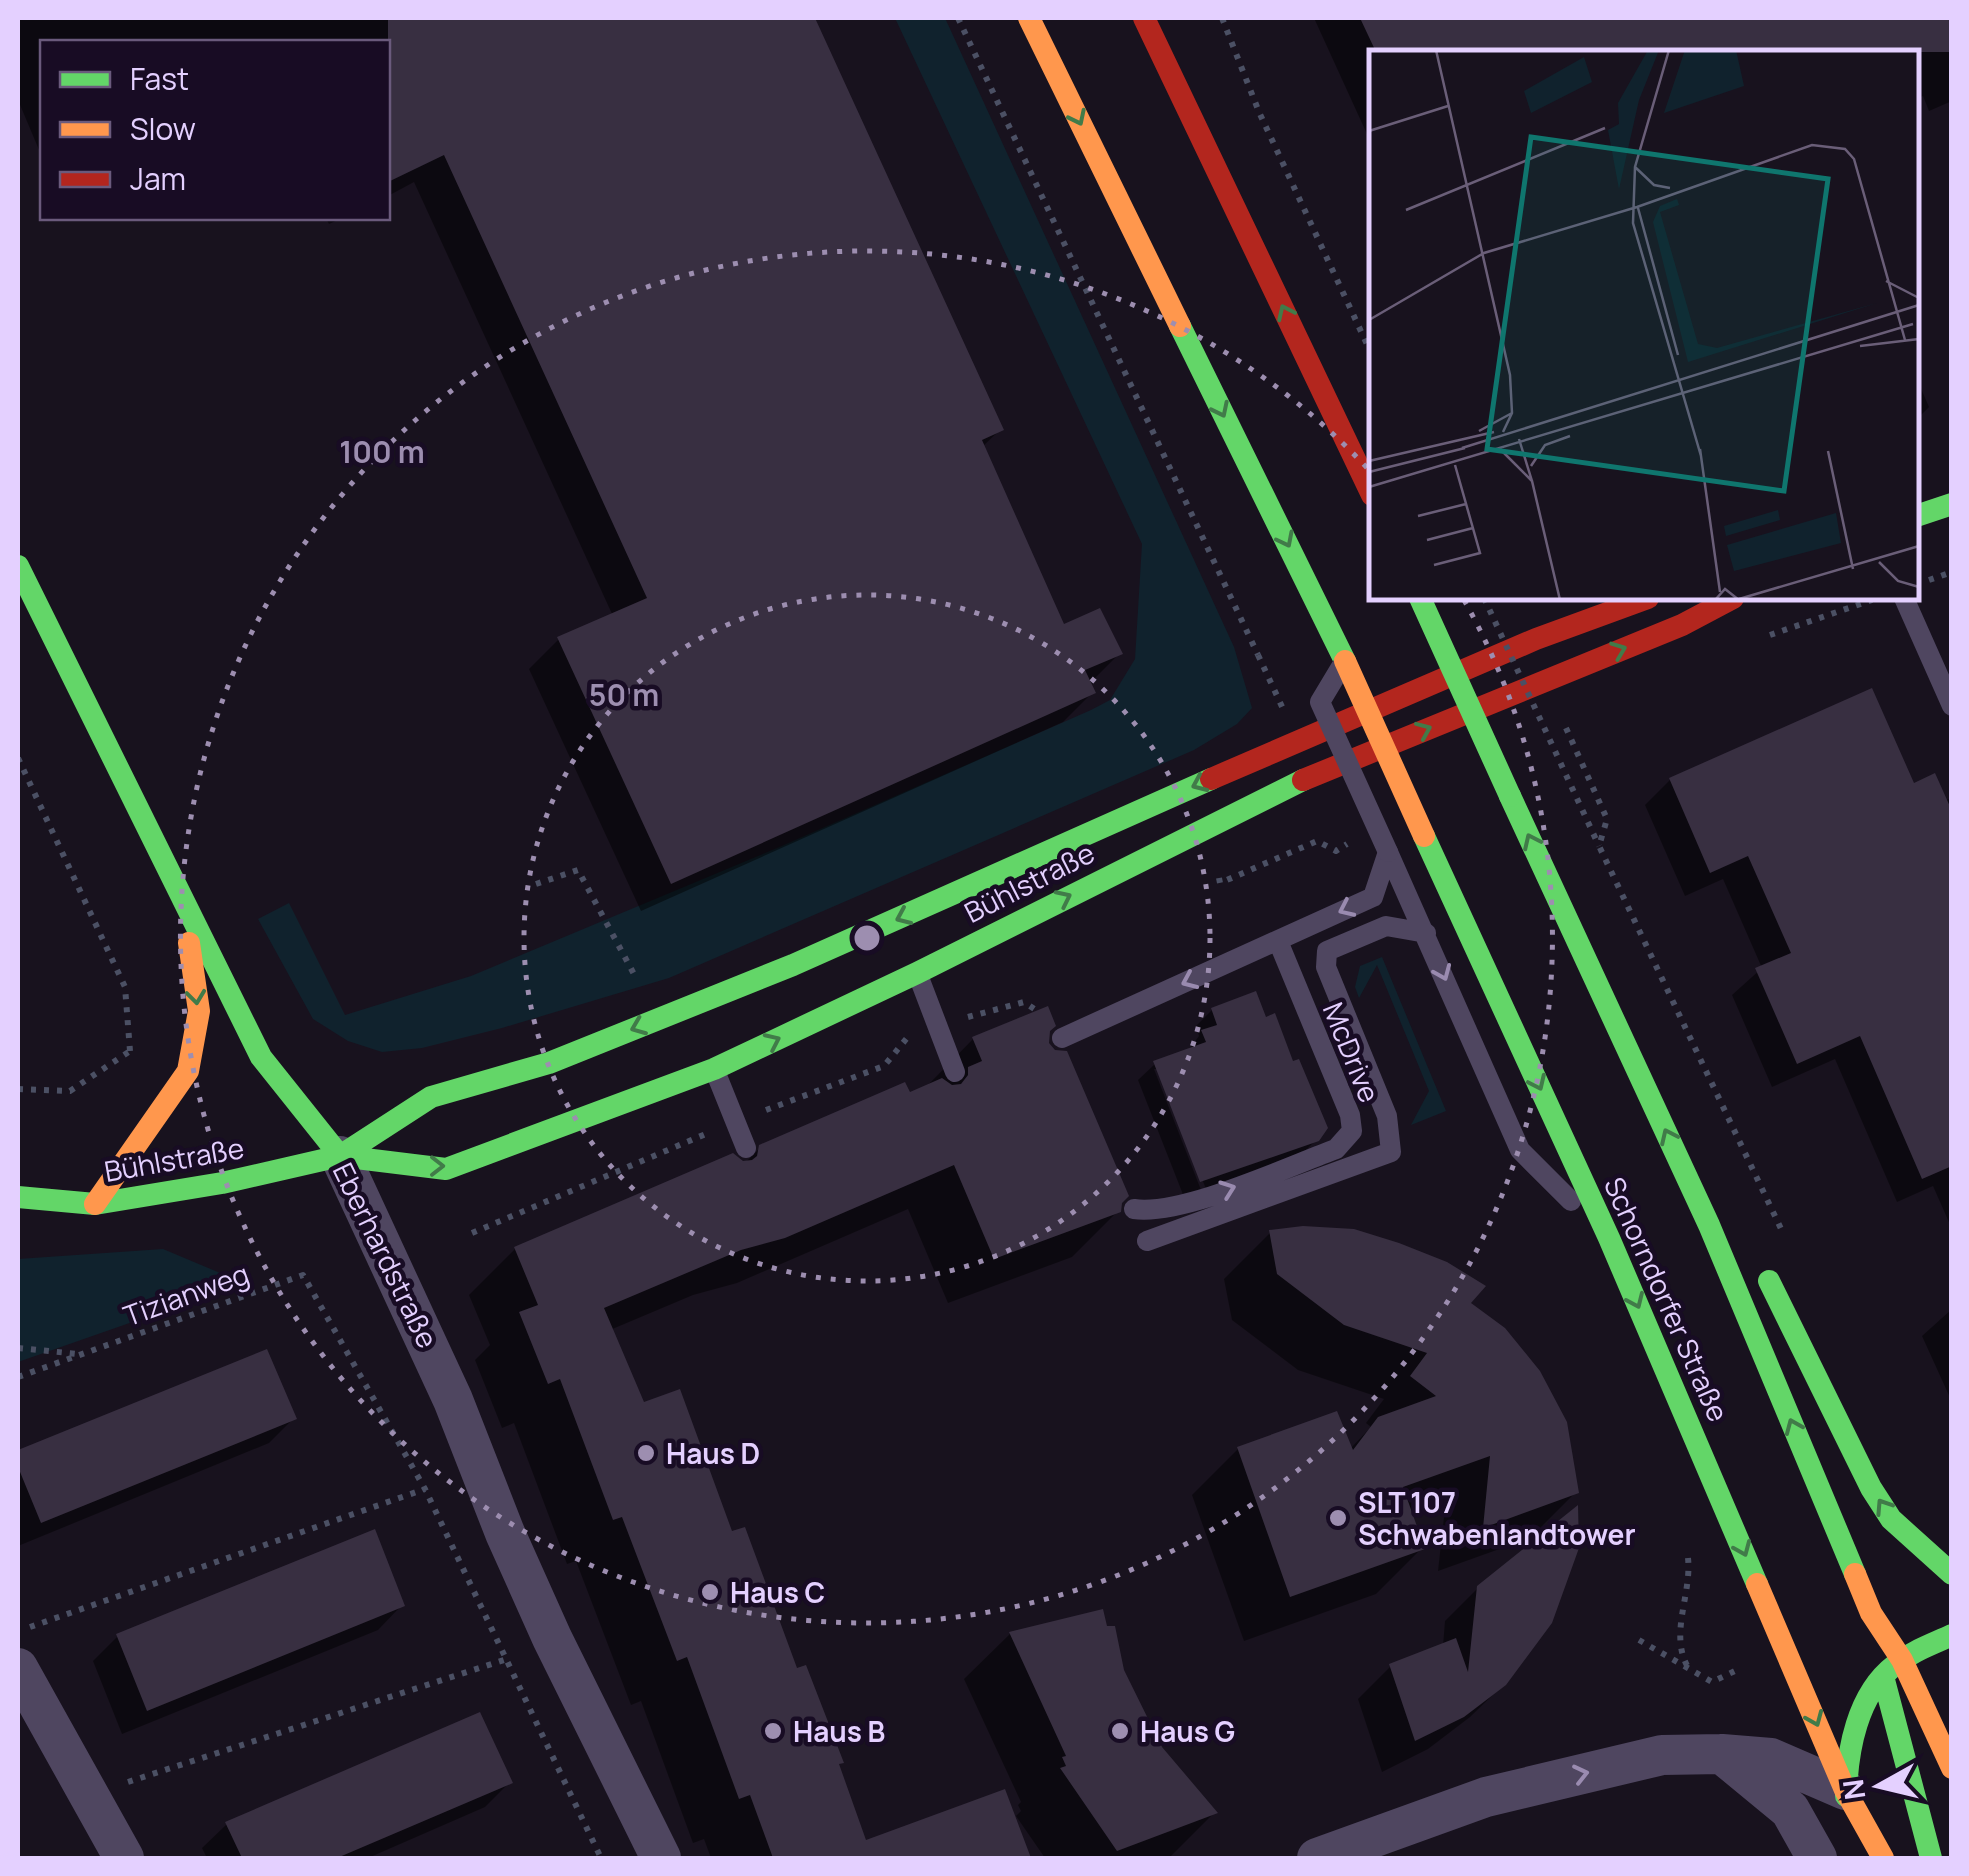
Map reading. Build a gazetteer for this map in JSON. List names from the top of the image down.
{
  "streets": {
    "main road": ["Bühlstraße", "Eberhardstraße", "Schorndorfer Straße"],
    "lane": ["McDrive"],
    "path": ["Tizianweg"]
  },
  "crossings": [
    ["Bühlstraße", "Eberhardstraße"]
  ],
  "places": [
    "Haus D",
    "SLT 107 Schwabenlandtower",
    "Haus C",
    "Haus B",
    "Haus G"
  ],
  "legend": ["Fast", "Slow", "Jam"],
  "north": "left",
  "rings": ["100 m", "50 m"]
}
